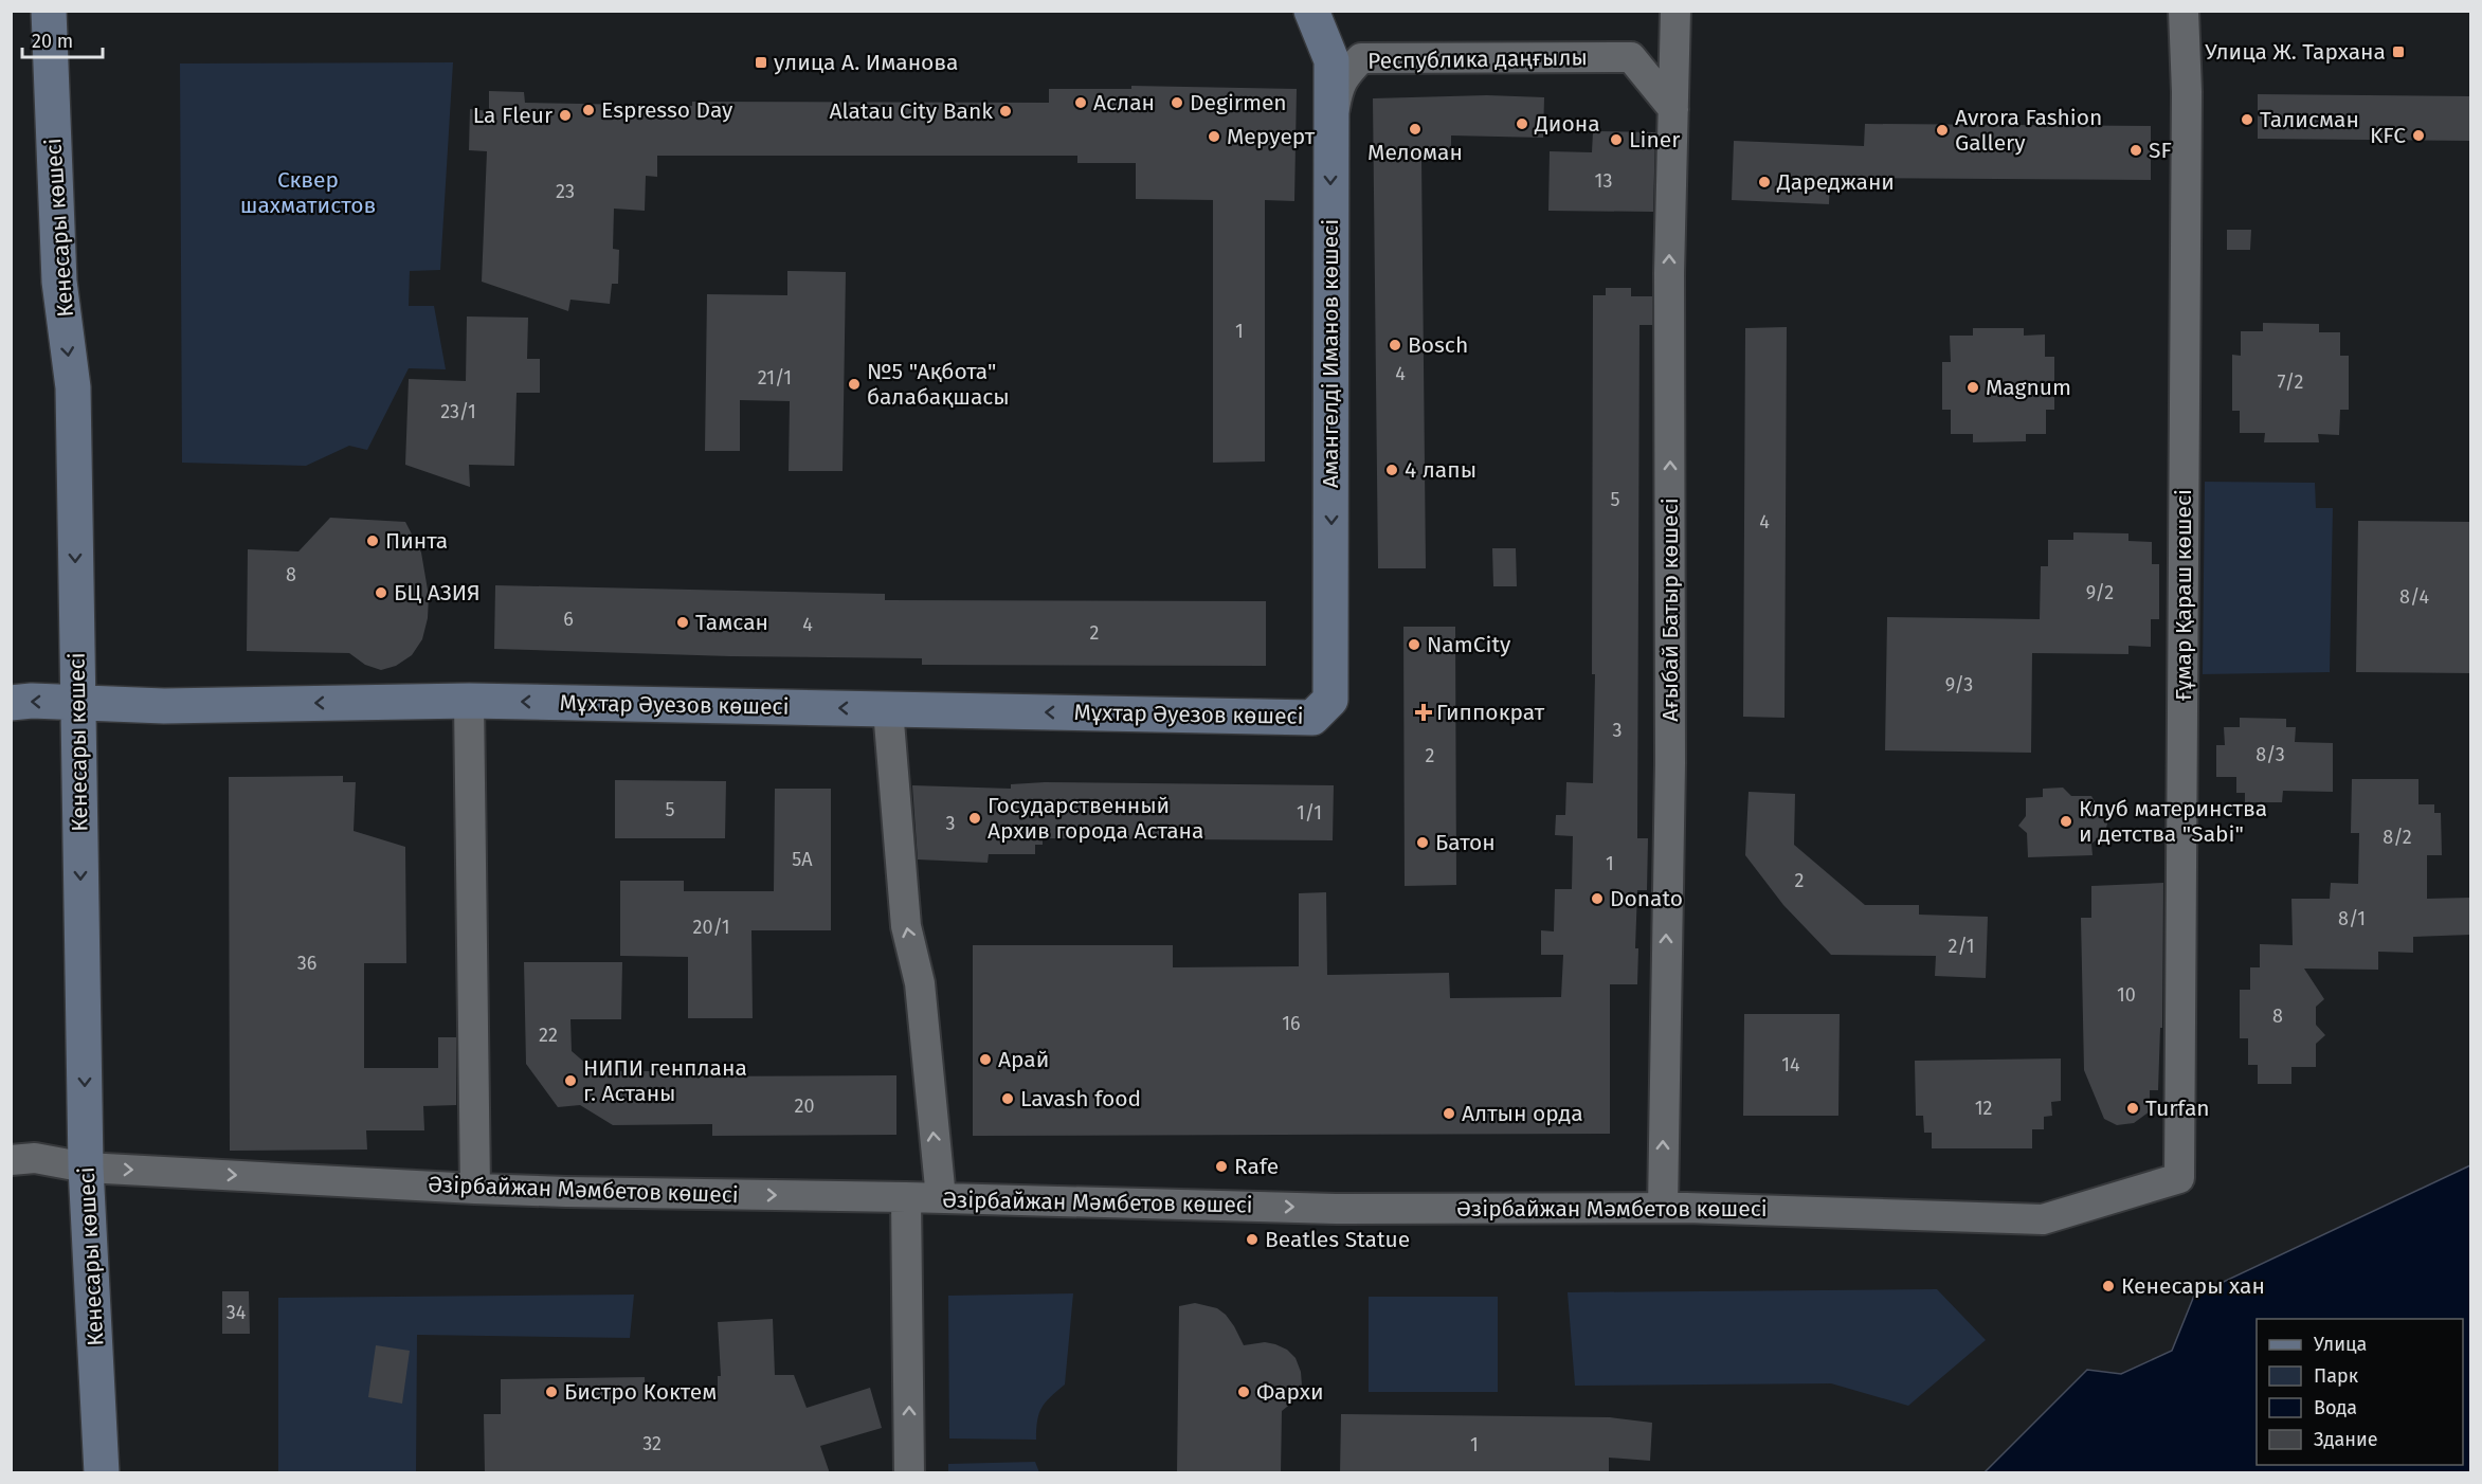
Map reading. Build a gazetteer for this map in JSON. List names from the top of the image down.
{
  "streets": {
    "street": [
      "Республика даңғылы",
      "Кенесары көшесі",
      "Амангелді Иманов көшесі",
      "Ғұмар Қараш көшесі",
      "Ағыбай Батыр көшесі",
      "Мұхтар Әуезов көшесі",
      "Әзірбайжан Мәмбетов көшесі"
    ]
  },
  "crossings": [
    ["Республика даңғылы", "Амангелді Иманов көшесі"],
    ["Республика даңғылы", "Ағыбай Батыр көшесі"],
    ["Кенесары көшесі", "Мұхтар Әуезов көшесі"],
    ["Кенесары көшесі", "Әзірбайжан Мәмбетов көшесі"],
    ["Амангелді Иманов көшесі", "Мұхтар Әуезов көшесі"],
    ["Ғұмар Қараш көшесі", "Әзірбайжан Мәмбетов көшесі"],
    ["Ағыбай Батыр көшесі", "Әзірбайжан Мәмбетов көшесі"]
  ],
  "one_way": [
    "Кенесары көшесі",
    "Амангелді Иманов көшесі",
    "Ағыбай Батыр көшесі",
    "Мұхтар Әуезов көшесі",
    "Әзірбайжан Мәмбетов көшесі"
  ],
  "parks": ["Сквер шахматистов"],
  "places": {
    "transit": ["Улица Ж. Тархана", "улица А. Иманова"],
    "other": [
      "Аслан",
      "Degirmen",
      "Espresso Day",
      "Alatau City Bank",
      "La Fleur",
      "Талисман",
      "Диона",
      "Меломан",
      "Avrora Fashion Gallery",
      "KFC",
      "Меруерт",
      "Liner",
      "SF",
      "Дареджани",
      "Bosch",
      "№5 \"Ақбота\" балабақшасы",
      "Magnum",
      "4 лапы",
      "Пинта",
      "БЦ АЗИЯ",
      "Тамсан",
      "NamCity",
      "Государственный Архив города Астана",
      "Клуб материнства и детства \"Sabi\"",
      "Батон",
      "Donato",
      "Арай",
      "НИПИ генплана г. Астаны",
      "Lavash food",
      "Turfan",
      "Алтын орда",
      "Rafe",
      "Beatles Statue",
      "Кенесары хан",
      "Бистро Коктем",
      "Фархи"
    ],
    "health": ["Гиппократ"]
  },
  "house_numbers": [
    "13",
    "23",
    "1",
    "4",
    "21/1",
    "7/2",
    "23/1",
    "5",
    "4",
    "8",
    "9/2",
    "8/4",
    "6",
    "4",
    "2",
    "9/3",
    "3",
    "8/3",
    "2",
    "5",
    "1/1",
    "3",
    "8/2",
    "5А",
    "1",
    "2",
    "8/1",
    "20/1",
    "2/1",
    "36",
    "10",
    "8",
    "16",
    "22",
    "14",
    "20",
    "12",
    "34",
    "32",
    "1"
  ],
  "legend": [
    "Улица",
    "Парк",
    "Вода",
    "Здание"
  ],
  "scale_bar": "20 m"
}
